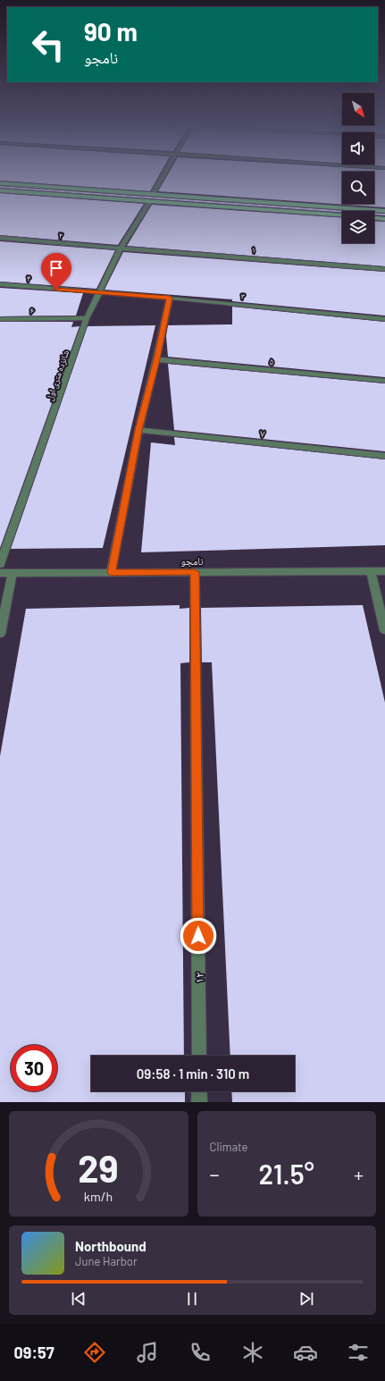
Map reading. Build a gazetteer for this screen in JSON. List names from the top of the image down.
{
  "streets": {
    "street": [
      "۲",
      "۱",
      "۴",
      "۳",
      "۶",
      "۵",
      "شانزده متری اول",
      "۷",
      "نامجو",
      "۱۲"
    ]
  },
  "crossings": [
    ["۲", "۱"],
    ["۲", "شانزده متری اول"],
    ["۱", "شانزده متری اول"],
    ["۴", "۳"],
    ["۴", "شانزده متری اول"],
    ["۳", "شانزده متری اول"],
    ["۶", "شانزده متری اول"],
    ["نامجو", "۱۲"]
  ],
  "north": "bottom right",
  "page": {
    "turn": ["90 m", "نامجو"],
    "limit": "30",
    "trip": "09:58 · 1 min · 310 m",
    "tile": "Climate",
    "heat": ["−", "21.5°", "+"],
    "song": ["Northbound", "June Harbor"],
    "tabs": "09:57",
    "gauge": ["29", "km/h"]
  }
}
